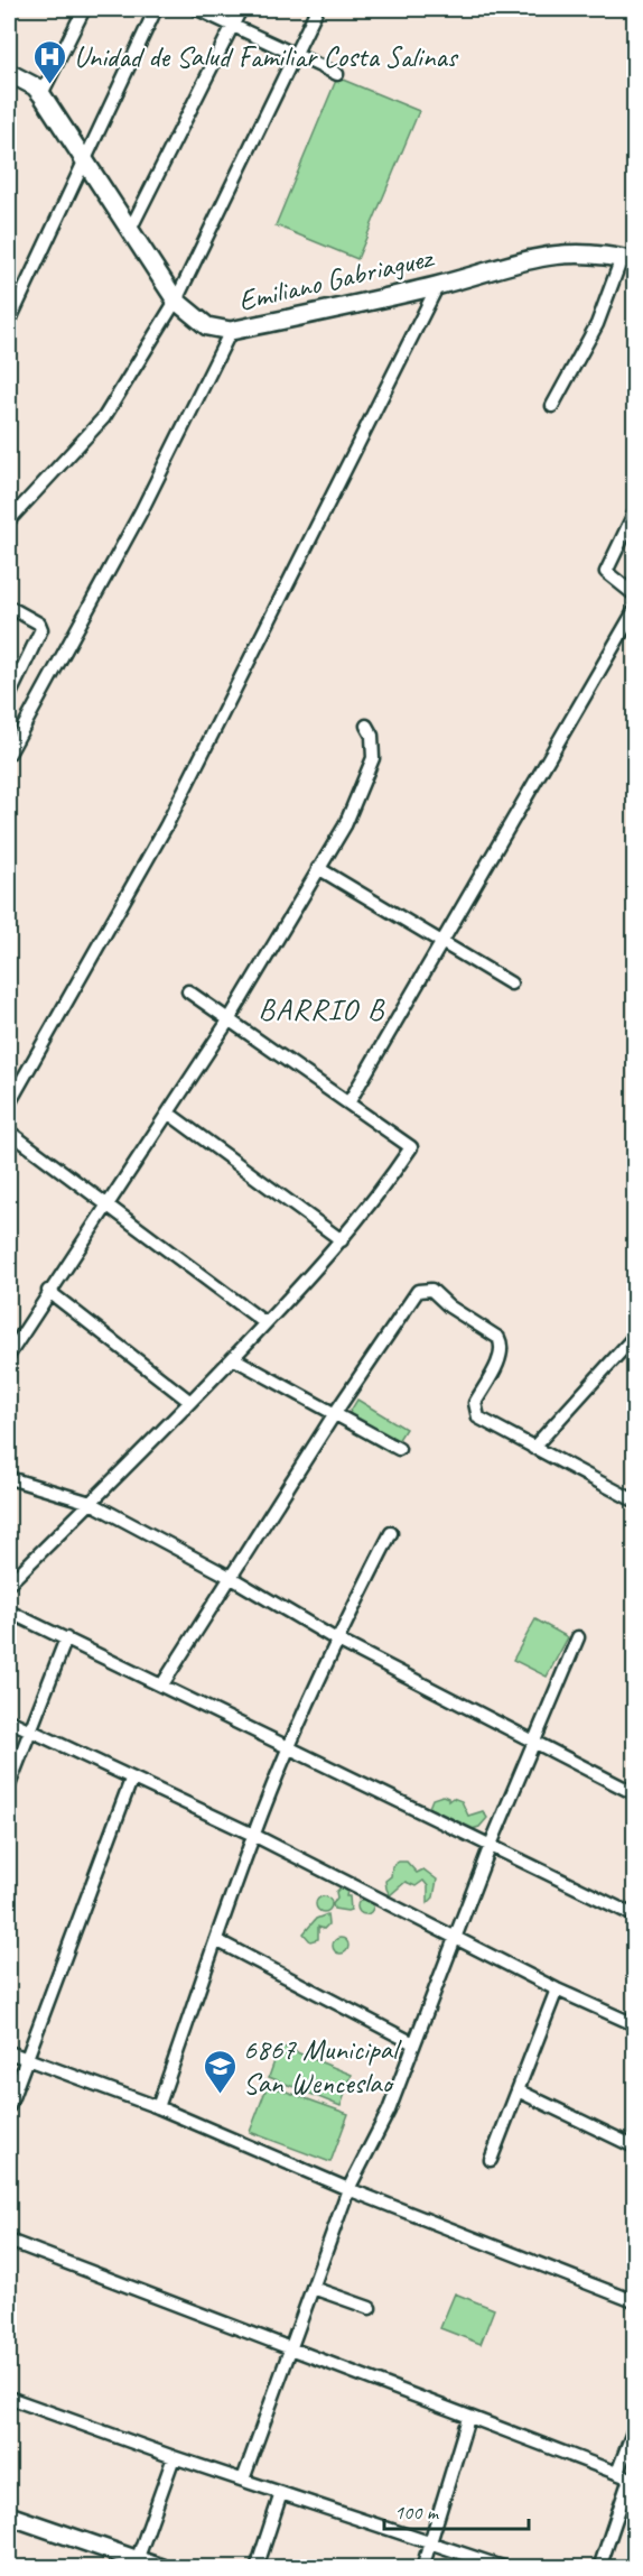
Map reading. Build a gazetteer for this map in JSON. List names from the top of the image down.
{
  "streets": {
    "main road": ["Emiliano Gabriaguez"]
  },
  "districts": ["BARRIO B"],
  "places": {
    "hospital": ["Unidad de Salud Familiar Costa Salinas"],
    "school or university": ["6867 Municipal San Wenceslao"]
  },
  "scale_bar": "100 m"
}
